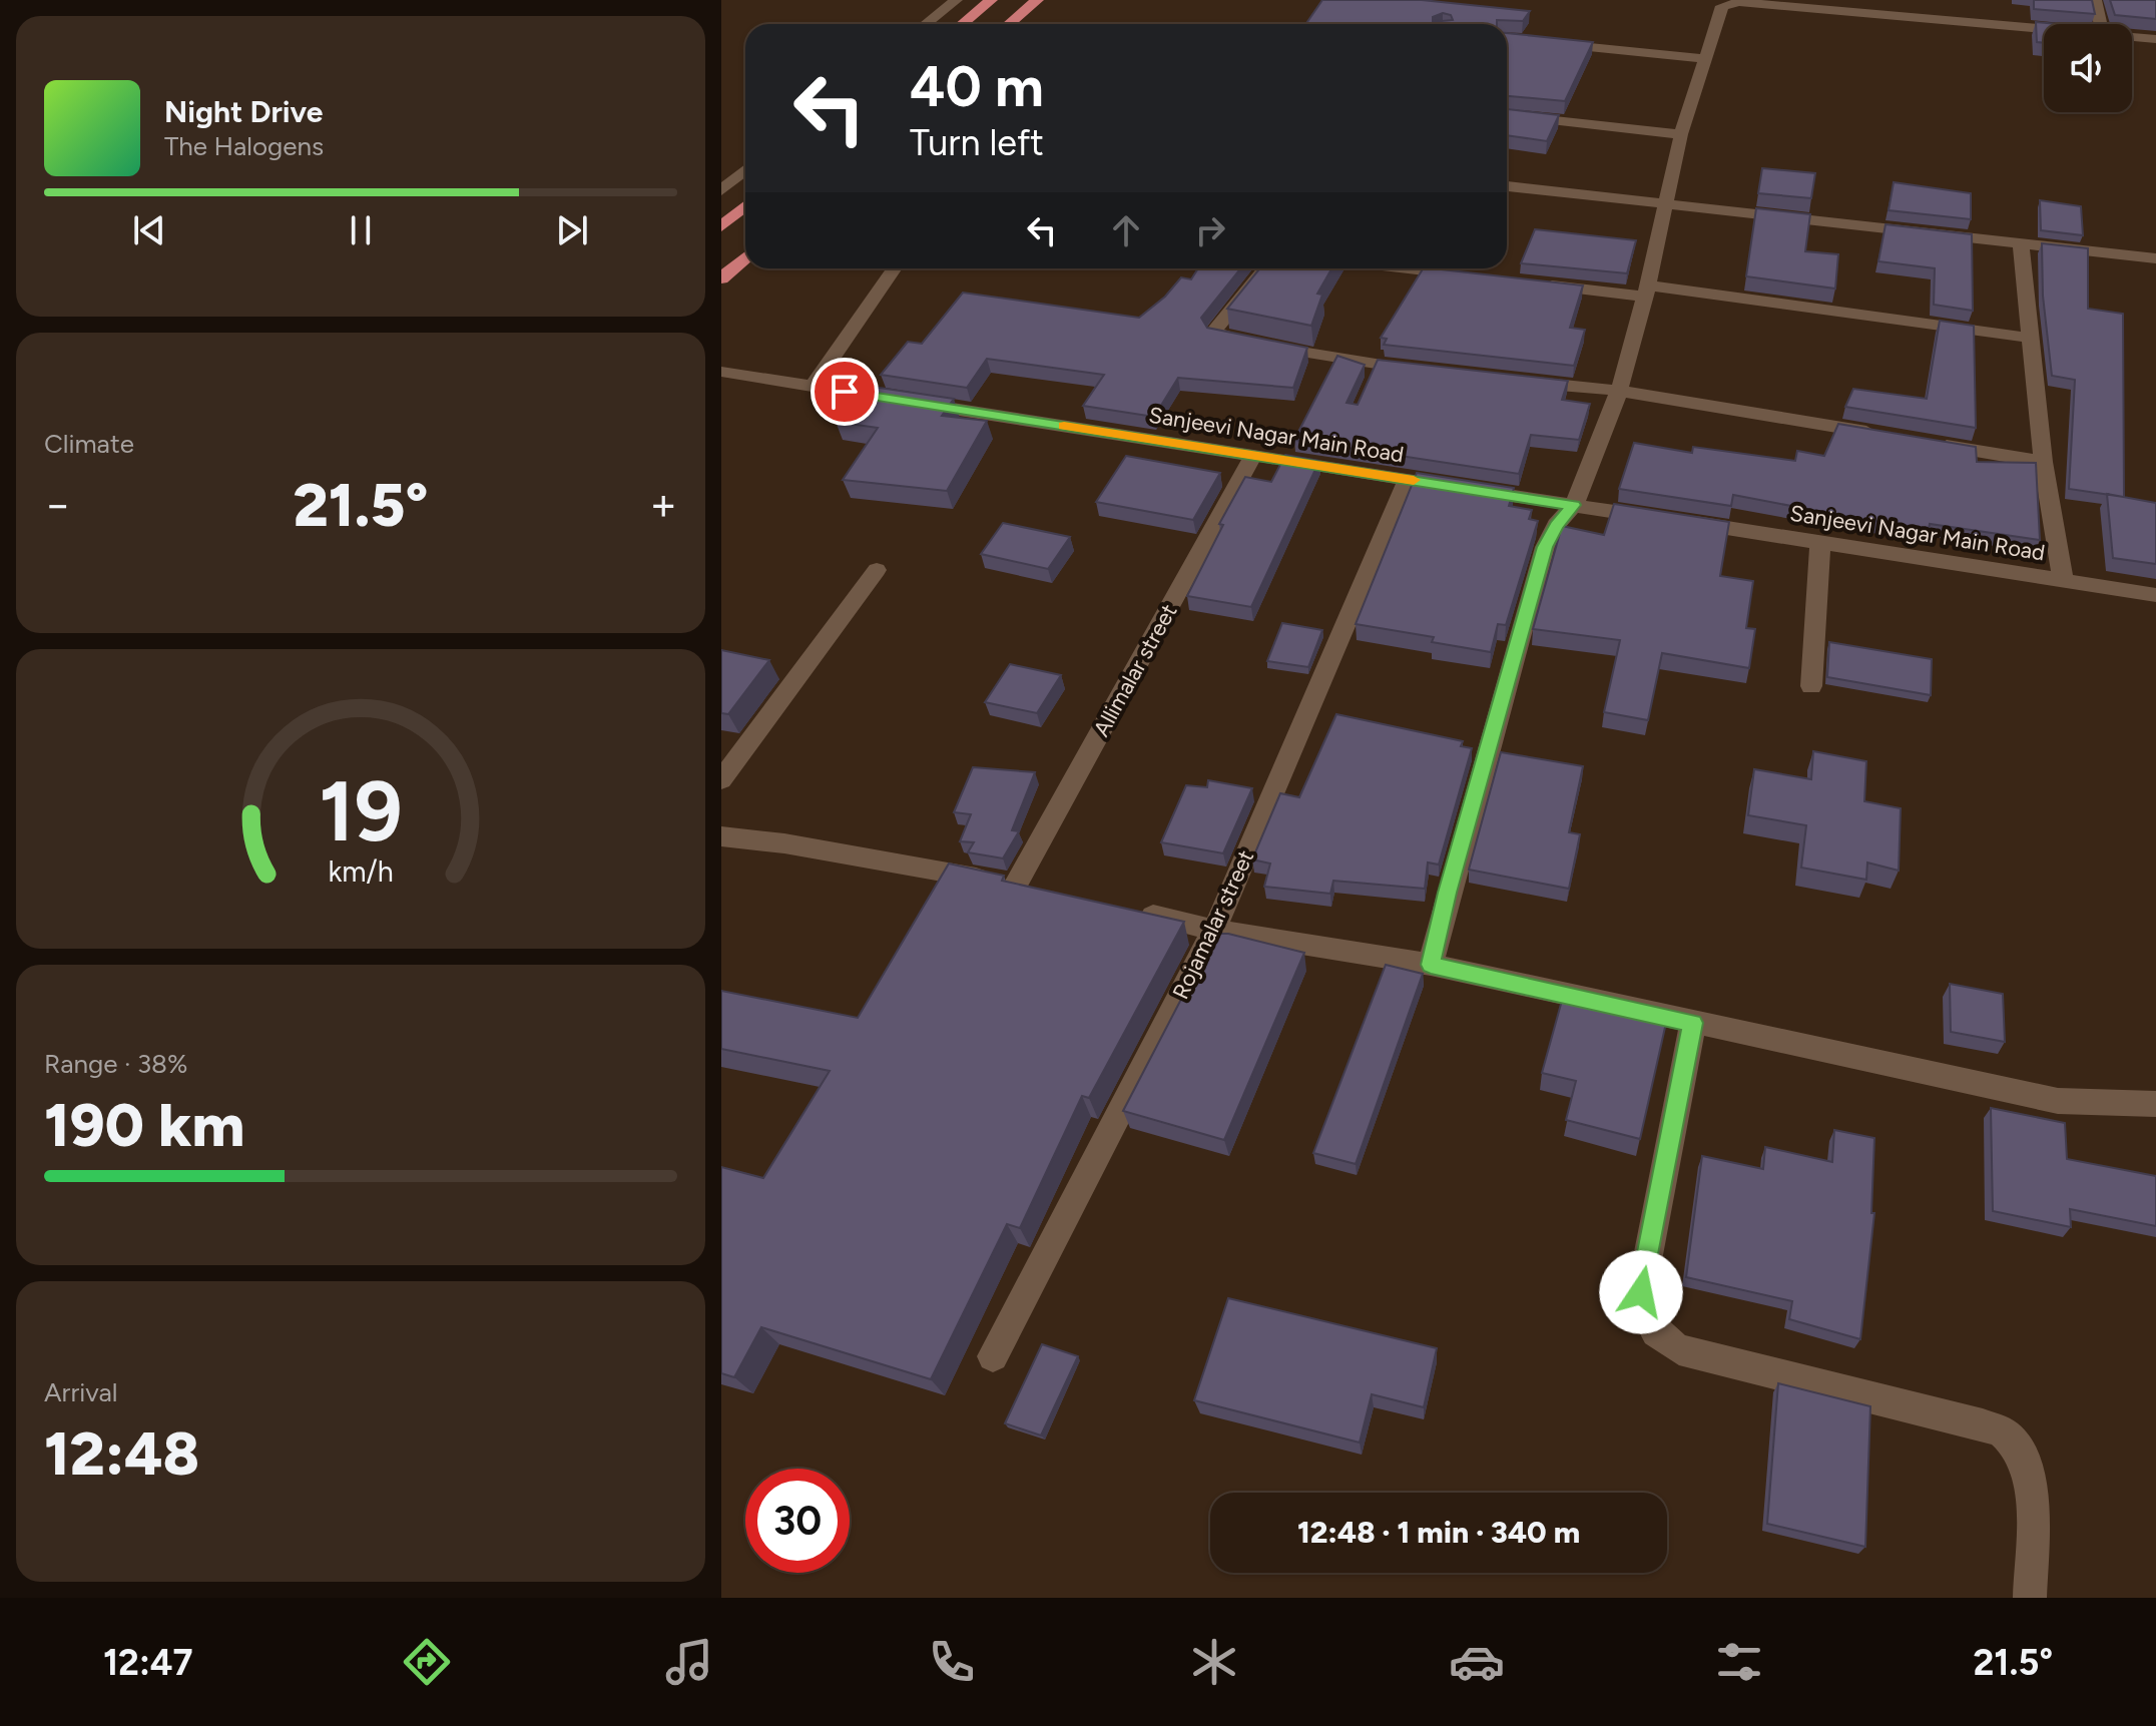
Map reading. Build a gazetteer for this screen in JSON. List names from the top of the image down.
{
  "streets": {
    "street": ["Sanjeevi Nagar Main Road", "Allimalar street", "Rojamalar street"]
  },
  "crossings": [
    ["Sanjeevi Nagar Main Road", "Allimalar street"],
    ["Sanjeevi Nagar Main Road", "Rojamalar street"]
  ],
  "page": {
    "turn": ["40 m", "Turn left"],
    "song": ["Night Drive", "The Halogens"],
    "tile": [
      "Climate",
      ["Range · 38%", "190 km"],
      ["Arrival", "12:48"]
    ],
    "heat": ["−", "21.5°", "+"],
    "limit": "30",
    "trip": "12:48 · 1 min · 340 m",
    "tabs": ["12:47", "21.5°"],
    "gauge": ["19", "km/h"]
  }
}
